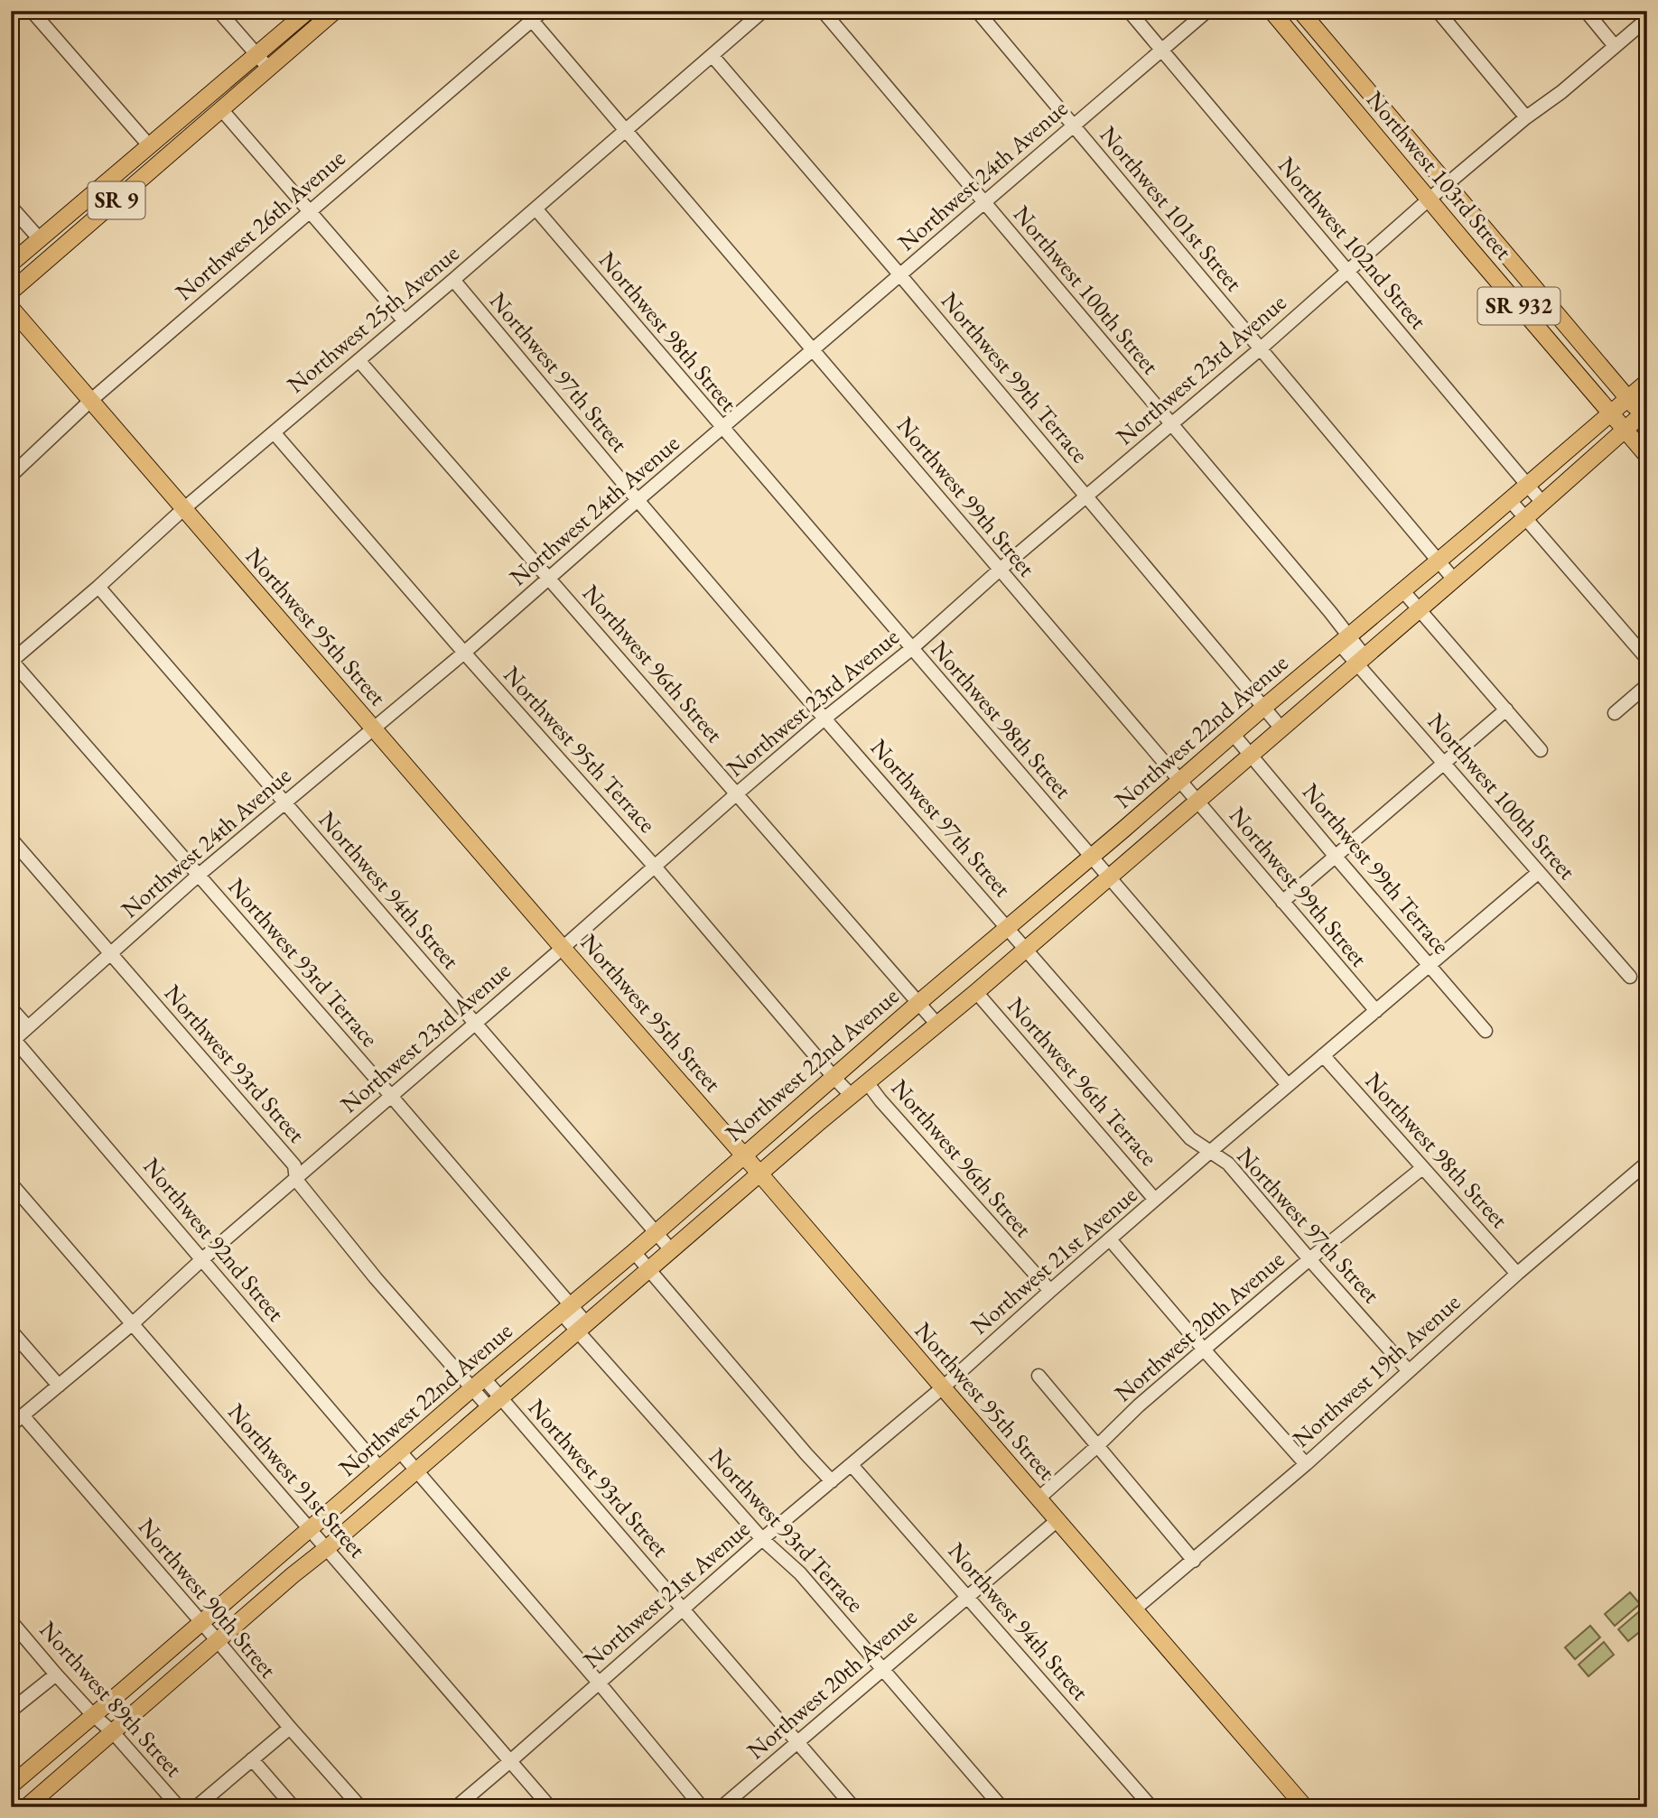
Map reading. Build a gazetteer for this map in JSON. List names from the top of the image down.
{
  "streets": {
    "main road": [
      "Northwest 103rd Street",
      "SR 9",
      "SR 932",
      "Northwest 95th Street",
      "Northwest 22nd Avenue"
    ],
    "street": [
      "Northwest 24th Avenue",
      "Northwest 101st Street",
      "Northwest 26th Avenue",
      "Northwest 102nd Street",
      "Northwest 100th Street",
      "Northwest 25th Avenue",
      "Northwest 98th Street",
      "Northwest 23rd Avenue",
      "Northwest 97th Street",
      "Northwest 99th Terrace",
      "Northwest 99th Street",
      "Northwest 96th Street",
      "Northwest 95th Terrace",
      "Northwest 94th Street",
      "Northwest 93rd Terrace",
      "Northwest 93rd Street",
      "Northwest 96th Terrace",
      "Northwest 92nd Street",
      "Northwest 21st Avenue",
      "Northwest 20th Avenue",
      "Northwest 19th Avenue",
      "Northwest 91st Street",
      "Northwest 90th Street",
      "Northwest 89th Street"
    ]
  },
  "crossings": [
    ["Northwest 24th Avenue", "Northwest 101st Street"],
    ["Northwest 24th Avenue", "Northwest 102nd Street"],
    ["Northwest 24th Avenue", "Northwest 100th Street"],
    ["Northwest 24th Avenue", "Northwest 98th Street"],
    ["Northwest 24th Avenue", "Northwest 97th Street"],
    ["Northwest 24th Avenue", "Northwest 99th Terrace"],
    ["Northwest 24th Avenue", "Northwest 99th Street"],
    ["Northwest 24th Avenue", "Northwest 95th Street"],
    ["Northwest 24th Avenue", "Northwest 96th Street"],
    ["Northwest 24th Avenue", "Northwest 95th Terrace"],
    ["Northwest 24th Avenue", "Northwest 94th Street"],
    ["Northwest 24th Avenue", "Northwest 93rd Terrace"],
    ["Northwest 24th Avenue", "Northwest 93rd Street"],
    ["Northwest 24th Avenue", "Northwest 92nd Street"],
    ["Northwest 103rd Street", "Northwest 23rd Avenue"],
    ["Northwest 103rd Street", "Northwest 22nd Avenue"],
    ["Northwest 101st Street", "Northwest 23rd Avenue"],
    ["Northwest 101st Street", "Northwest 22nd Avenue"],
    ["Northwest 26th Avenue", "Northwest 99th Street"],
    ["Northwest 26th Avenue", "Northwest 95th Street"],
    ["Northwest 102nd Street", "Northwest 23rd Avenue"],
    ["Northwest 102nd Street", "Northwest 22nd Avenue"],
    ["Northwest 100th Street", "Northwest 23rd Avenue"],
    ["Northwest 100th Street", "Northwest 22nd Avenue"],
    ["Northwest 100th Street", "Northwest 21st Avenue"],
    ["Northwest 25th Avenue", "Northwest 98th Street"],
    ["Northwest 25th Avenue", "Northwest 97th Street"],
    ["Northwest 25th Avenue", "Northwest 99th Terrace"],
    ["Northwest 25th Avenue", "Northwest 99th Street"],
    ["Northwest 25th Avenue", "Northwest 95th Street"],
    ["Northwest 25th Avenue", "Northwest 96th Street"],
    ["Northwest 25th Avenue", "Northwest 95th Terrace"],
    ["Northwest 25th Avenue", "Northwest 94th Street"],
    ["Northwest 25th Avenue", "Northwest 93rd Terrace"],
    ["Northwest 98th Street", "Northwest 23rd Avenue"],
    ["Northwest 98th Street", "Northwest 22nd Avenue"],
    ["Northwest 98th Street", "Northwest 21st Avenue"],
    ["Northwest 98th Street", "Northwest 20th Avenue"],
    ["Northwest 98th Street", "Northwest 19th Avenue"],
    ["Northwest 23rd Avenue", "Northwest 97th Street"],
    ["Northwest 23rd Avenue", "Northwest 99th Terrace"],
    ["Northwest 23rd Avenue", "Northwest 99th Street"],
    ["Northwest 23rd Avenue", "Northwest 95th Street"],
    ["Northwest 23rd Avenue", "Northwest 96th Street"],
    ["Northwest 23rd Avenue", "Northwest 95th Terrace"],
    ["Northwest 23rd Avenue", "Northwest 94th Street"],
    ["Northwest 23rd Avenue", "Northwest 93rd Terrace"],
    ["Northwest 23rd Avenue", "Northwest 93rd Street"],
    ["Northwest 23rd Avenue", "Northwest 92nd Street"],
    ["Northwest 23rd Avenue", "Northwest 91st Street"],
    ["Northwest 23rd Avenue", "Northwest 90th Street"],
    ["Northwest 97th Street", "Northwest 22nd Avenue"],
    ["Northwest 97th Street", "Northwest 21st Avenue"],
    ["Northwest 97th Street", "Northwest 20th Avenue"],
    ["Northwest 97th Street", "Northwest 19th Avenue"],
    ["Northwest 99th Terrace", "Northwest 22nd Avenue"],
    ["Northwest 99th Terrace", "Northwest 21st Avenue"],
    ["Northwest 99th Street", "Northwest 22nd Avenue"],
    ["Northwest 99th Street", "Northwest 21st Avenue"],
    ["Northwest 95th Street", "Northwest 22nd Avenue"],
    ["Northwest 95th Street", "Northwest 21st Avenue"],
    ["Northwest 95th Street", "Northwest 20th Avenue"],
    ["Northwest 95th Street", "Northwest 19th Avenue"],
    ["Northwest 96th Street", "Northwest 22nd Avenue"],
    ["Northwest 96th Street", "Northwest 21st Avenue"],
    ["Northwest 22nd Avenue", "Northwest 95th Terrace"],
    ["Northwest 22nd Avenue", "Northwest 94th Street"],
    ["Northwest 22nd Avenue", "Northwest 93rd Terrace"],
    ["Northwest 22nd Avenue", "Northwest 93rd Street"],
    ["Northwest 22nd Avenue", "Northwest 96th Terrace"],
    ["Northwest 22nd Avenue", "Northwest 92nd Street"],
    ["Northwest 22nd Avenue", "Northwest 91st Street"],
    ["Northwest 22nd Avenue", "Northwest 90th Street"],
    ["Northwest 22nd Avenue", "Northwest 89th Street"],
    ["Northwest 94th Street", "Northwest 21st Avenue"],
    ["Northwest 94th Street", "Northwest 20th Avenue"],
    ["Northwest 93rd Terrace", "Northwest 21st Avenue"],
    ["Northwest 93rd Terrace", "Northwest 20th Avenue"],
    ["Northwest 93rd Street", "Northwest 21st Avenue"],
    ["Northwest 93rd Street", "Northwest 20th Avenue"],
    ["Northwest 96th Terrace", "Northwest 21st Avenue"],
    ["Northwest 21st Avenue", "Northwest 91st Street"]
  ]
}
